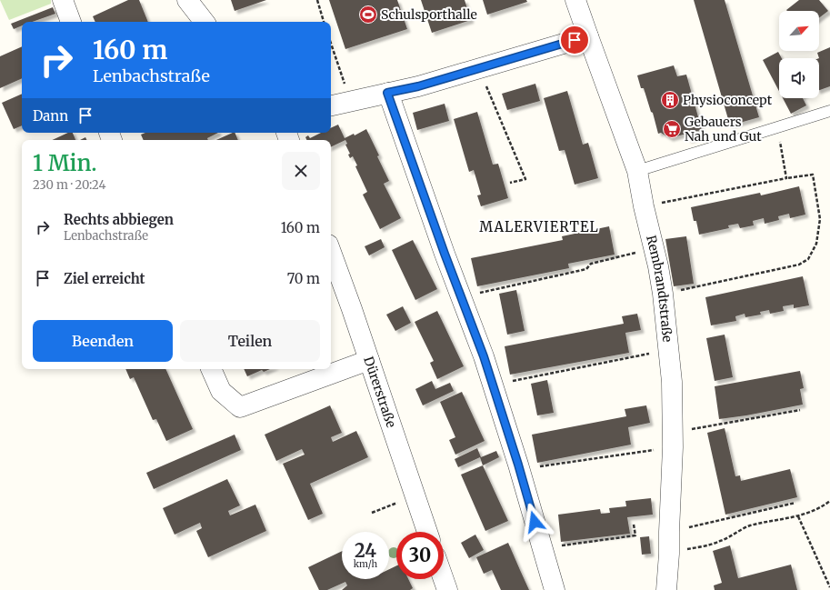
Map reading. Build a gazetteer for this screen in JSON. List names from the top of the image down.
{
  "streets": {
    "street": ["Rembrandtstraße", "Dürerstraße"]
  },
  "districts": ["MALERVIERTEL"],
  "places": {
    "sports": ["Schulsporthalle"],
    "building": ["Physioconcept"],
    "supermarket": ["Gebauers Nah und Gut"]
  },
  "north": "top right",
  "page": {
    "turn": ["160 m", "Lenbachstraße"],
    "then": "Dann",
    "heading": ["1 Min.", "230 m · 20:24"],
    "list": [
      {
        "name": "Rechts abbiegen",
        "note": "Lenbachstraße",
        "value": "160 m"
      },
      {
        "name": "Ziel erreicht",
        "value": "70 m"
      }
    ],
    "buttons": ["Beenden", "Teilen"],
    "speed": "24 km/h",
    "limit": "30"
  }
}
